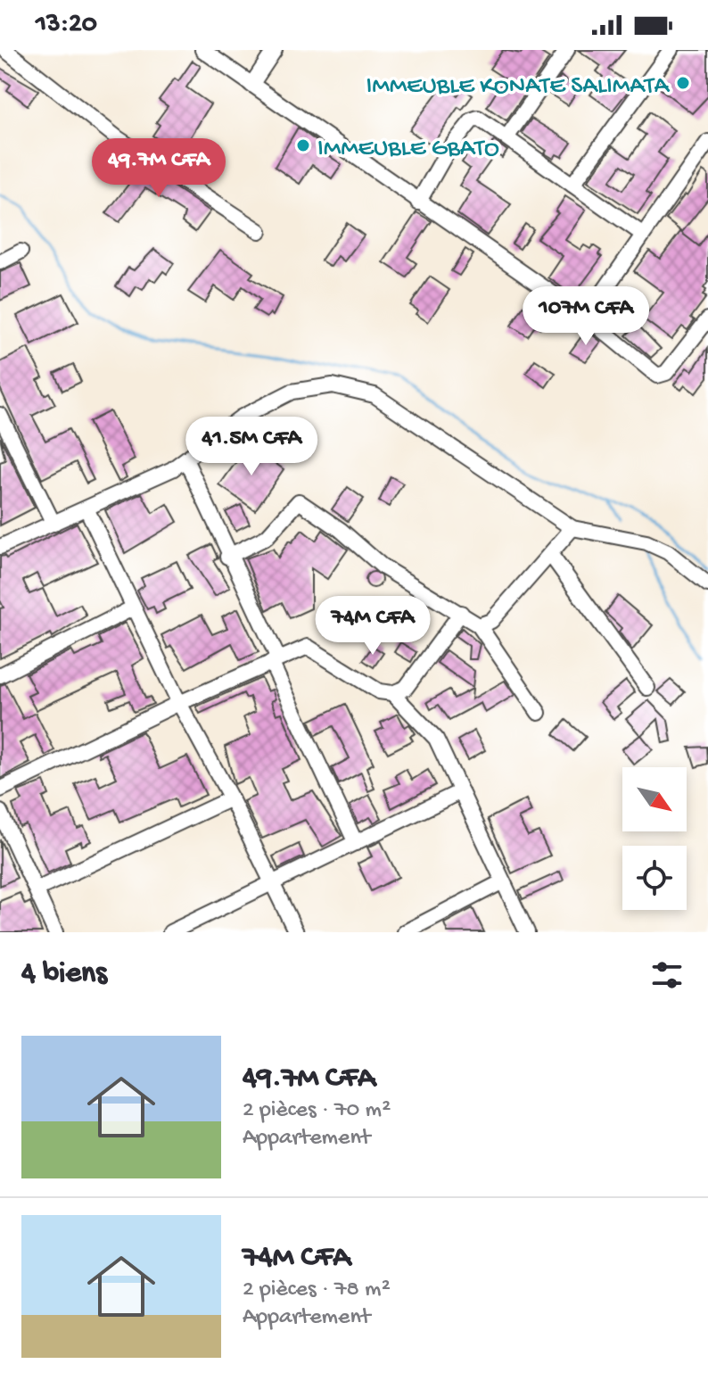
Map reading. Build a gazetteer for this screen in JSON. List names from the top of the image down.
{
  "places": ["IMMEUBLE KONATE SALIMATA", "IMMEUBLE GBATO"],
  "north": "bottom right",
  "page": {
    "status": "13:20",
    "price": [
      "49.7M CFA",
      "107M CFA",
      "41.5M CFA",
      "74M CFA"
    ],
    "heading": "4 biens",
    "list": [
      {
        "name": "49.7M CFA",
        "note": "2 pièces · 70 m² · Appartement"
      },
      {
        "name": "74M CFA",
        "note": "2 pièces · 78 m² · Appartement"
      }
    ]
  }
}
